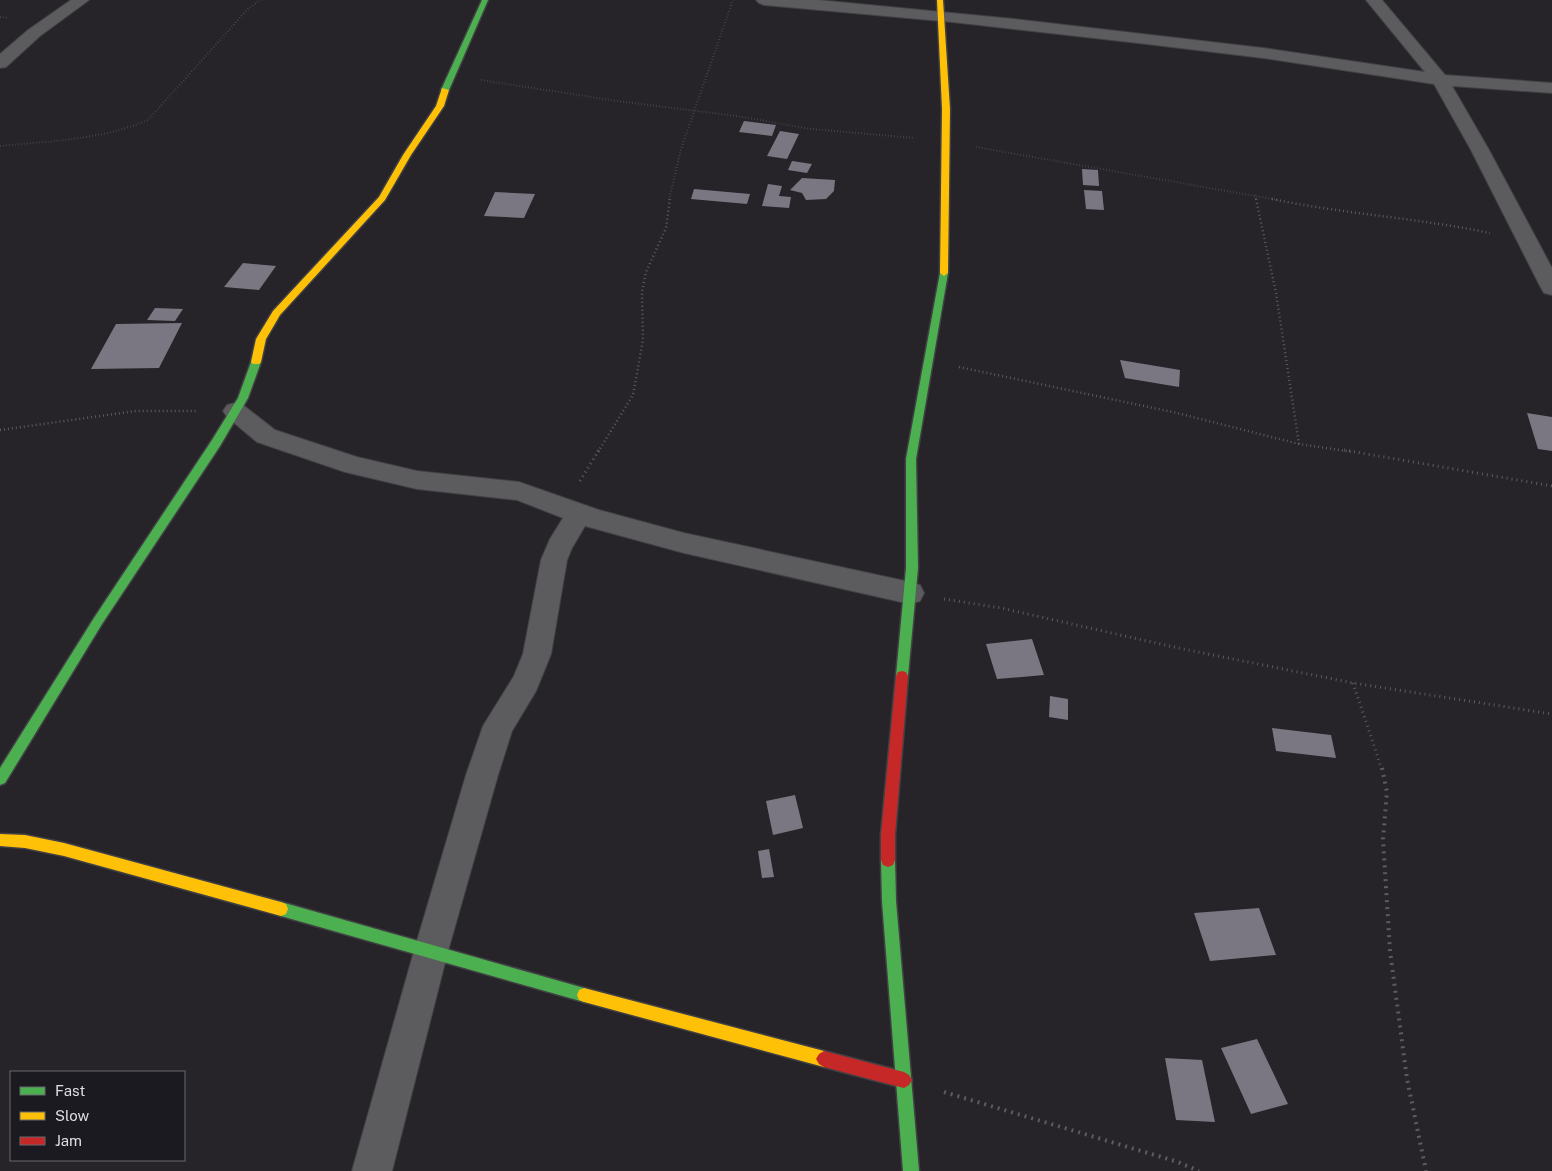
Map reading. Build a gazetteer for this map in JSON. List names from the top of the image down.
{
  "legend": ["Fast", "Slow", "Jam"]
}
